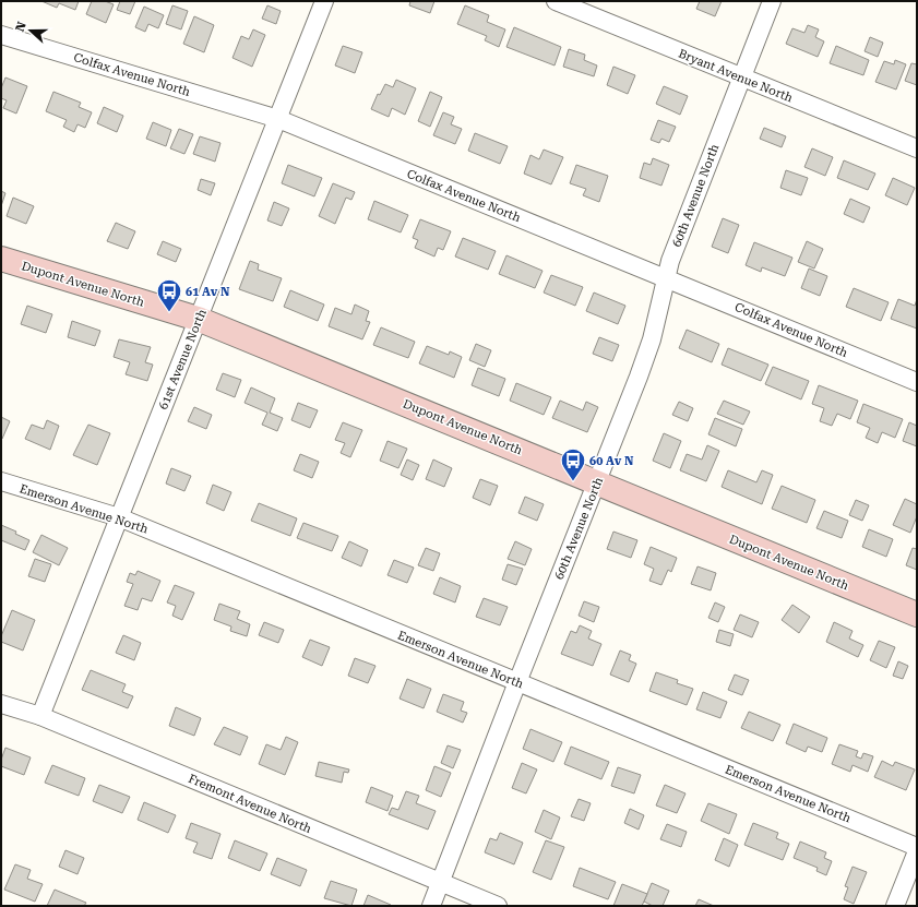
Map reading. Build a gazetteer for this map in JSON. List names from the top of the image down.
{
  "streets": {
    "street": [
      "Colfax Avenue North",
      "Bryant Avenue North",
      "60th Avenue North",
      "Dupont Avenue North",
      "61st Avenue North",
      "Emerson Avenue North",
      "Fremont Avenue North"
    ]
  },
  "crossings": [
    ["Colfax Avenue North", "60th Avenue North"],
    ["Colfax Avenue North", "61st Avenue North"],
    ["Bryant Avenue North", "60th Avenue North"],
    ["60th Avenue North", "Dupont Avenue North"],
    ["60th Avenue North", "Emerson Avenue North"],
    ["60th Avenue North", "Fremont Avenue North"],
    ["Dupont Avenue North", "61st Avenue North"],
    ["61st Avenue North", "Emerson Avenue North"],
    ["61st Avenue North", "Fremont Avenue North"]
  ],
  "places": {
    "bus stop": ["61 Av N", "60 Av N"]
  },
  "north": "left"
}
